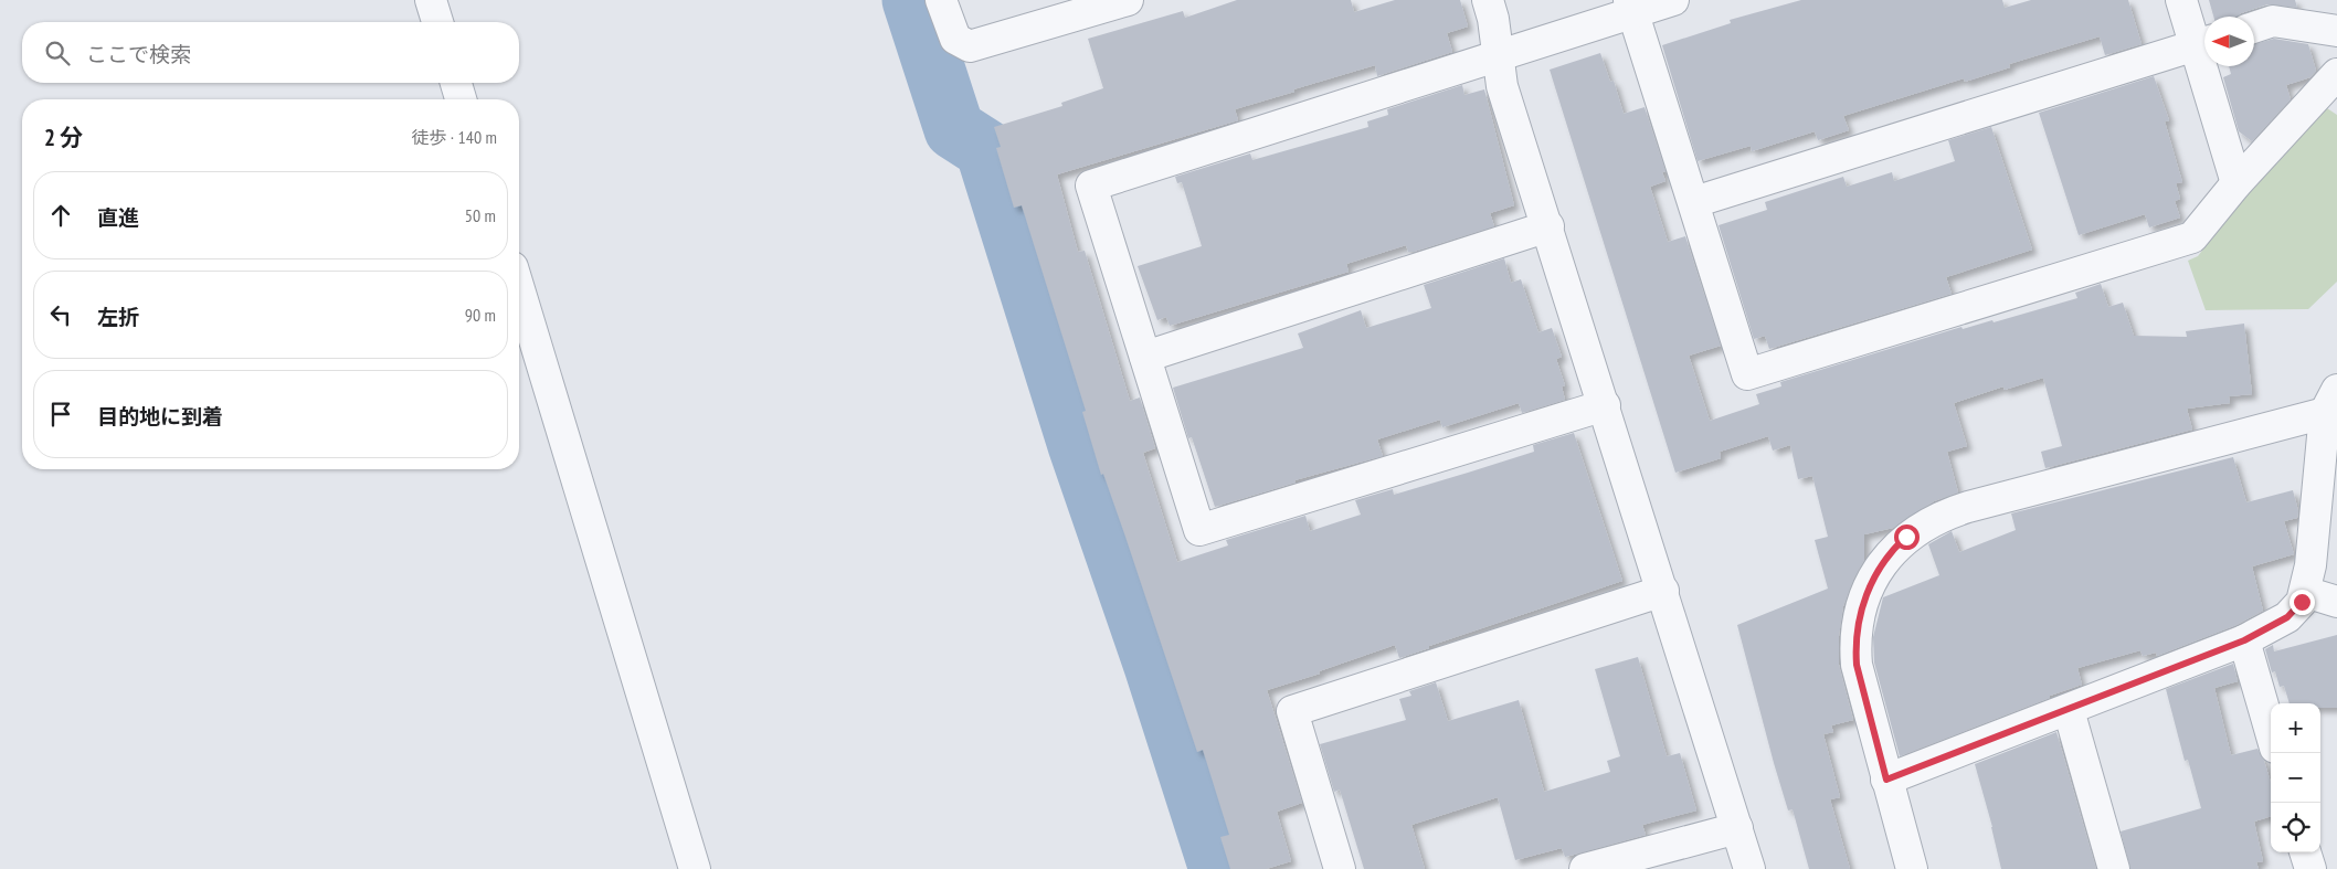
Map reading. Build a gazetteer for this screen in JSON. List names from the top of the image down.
{
  "north": "left",
  "page": {
    "search": "ここで検索",
    "heading": ["2 分", "徒歩 · 140 m"],
    "list": [
      ["直進", "50 m"],
      ["左折", "90 m"],
      "目的地に到着"
    ],
    "map_buttons": ["+", "−"]
  }
}
